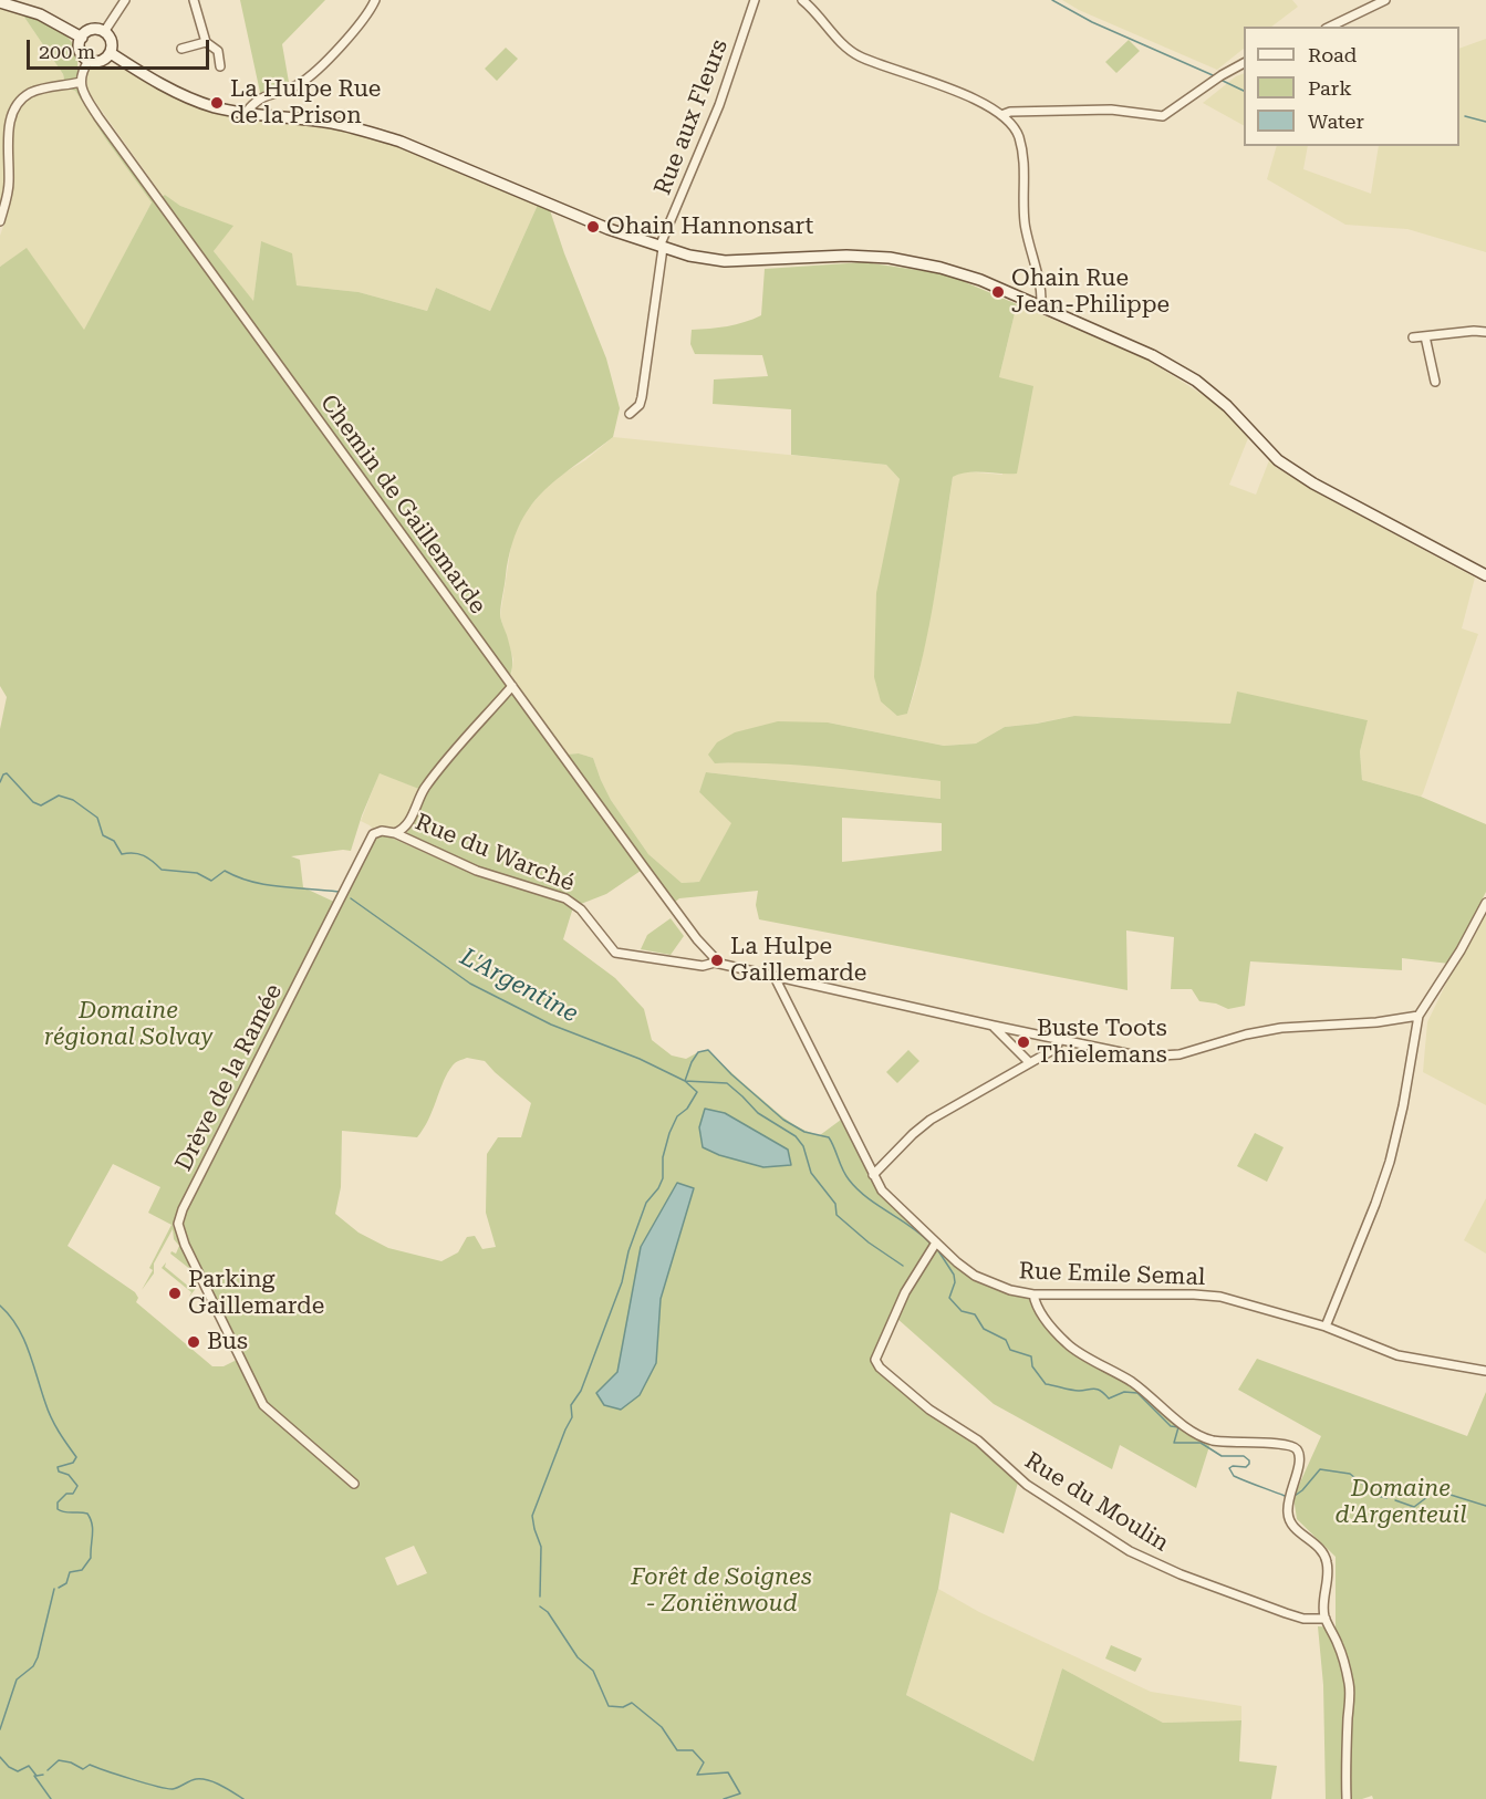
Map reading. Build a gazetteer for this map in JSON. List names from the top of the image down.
{
  "streets": {
    "street": [
      "Rue aux Fleurs",
      "Chemin de Gaillemarde",
      "Rue du Warché",
      "Drève de la Ramée",
      "Rue Emile Semal",
      "Rue du Moulin"
    ]
  },
  "crossings": [
    ["Chemin de Gaillemarde", "Rue du Warché"],
    ["Chemin de Gaillemarde", "Drève de la Ramée"],
    ["Rue du Warché", "Drève de la Ramée"],
    ["Rue du Warché", "Rue Emile Semal"],
    ["Rue Emile Semal", "Rue du Moulin"]
  ],
  "water": ["L'Argentine"],
  "parks": ["Domaine régional Solvay", "Domaine d'Argenteuil", "Forêt de Soignes - Zoniënwoud"],
  "places": [
    "La Hulpe Rue de la Prison",
    "Ohain Hannonsart",
    "Ohain Rue Jean-Philippe",
    "La Hulpe Gaillemarde",
    "Buste Toots Thielemans",
    "Parking Gaillemarde",
    "Bus"
  ],
  "legend": ["Road", "Park", "Water"],
  "scale_bar": "200 m"
}
